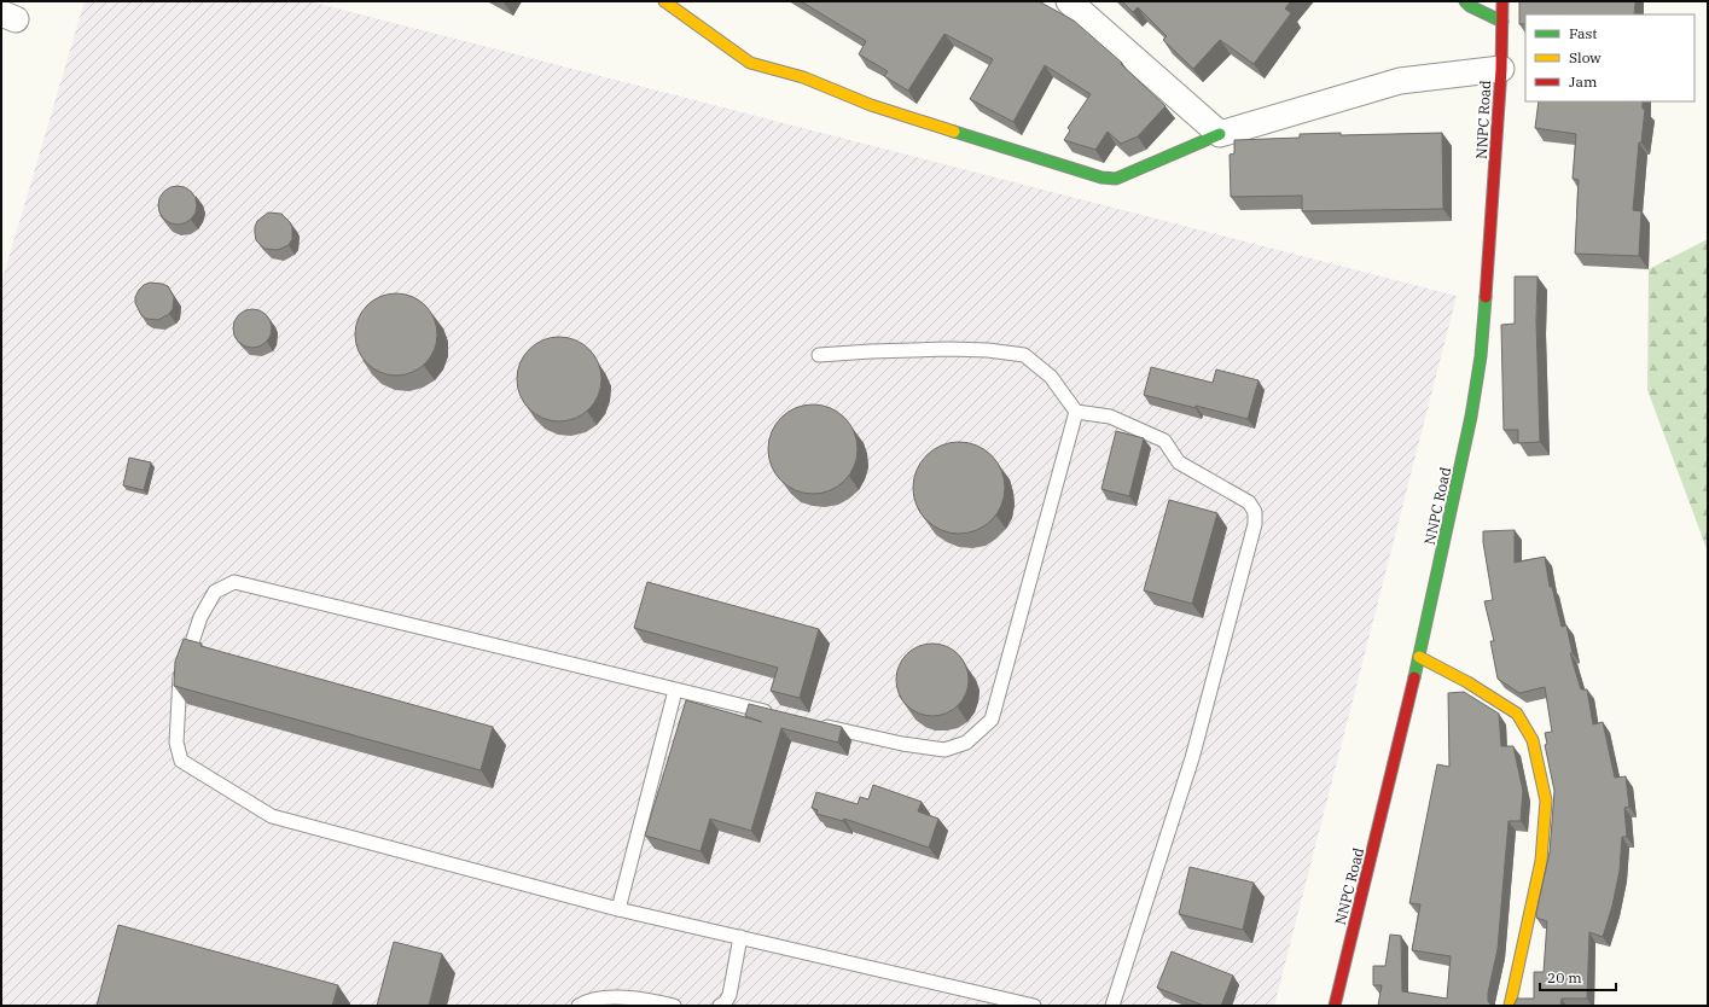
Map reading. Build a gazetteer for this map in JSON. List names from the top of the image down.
{
  "streets": {
    "street": ["NNPC Road"]
  },
  "legend": ["Fast", "Slow", "Jam"],
  "scale_bar": "20 m"
}
